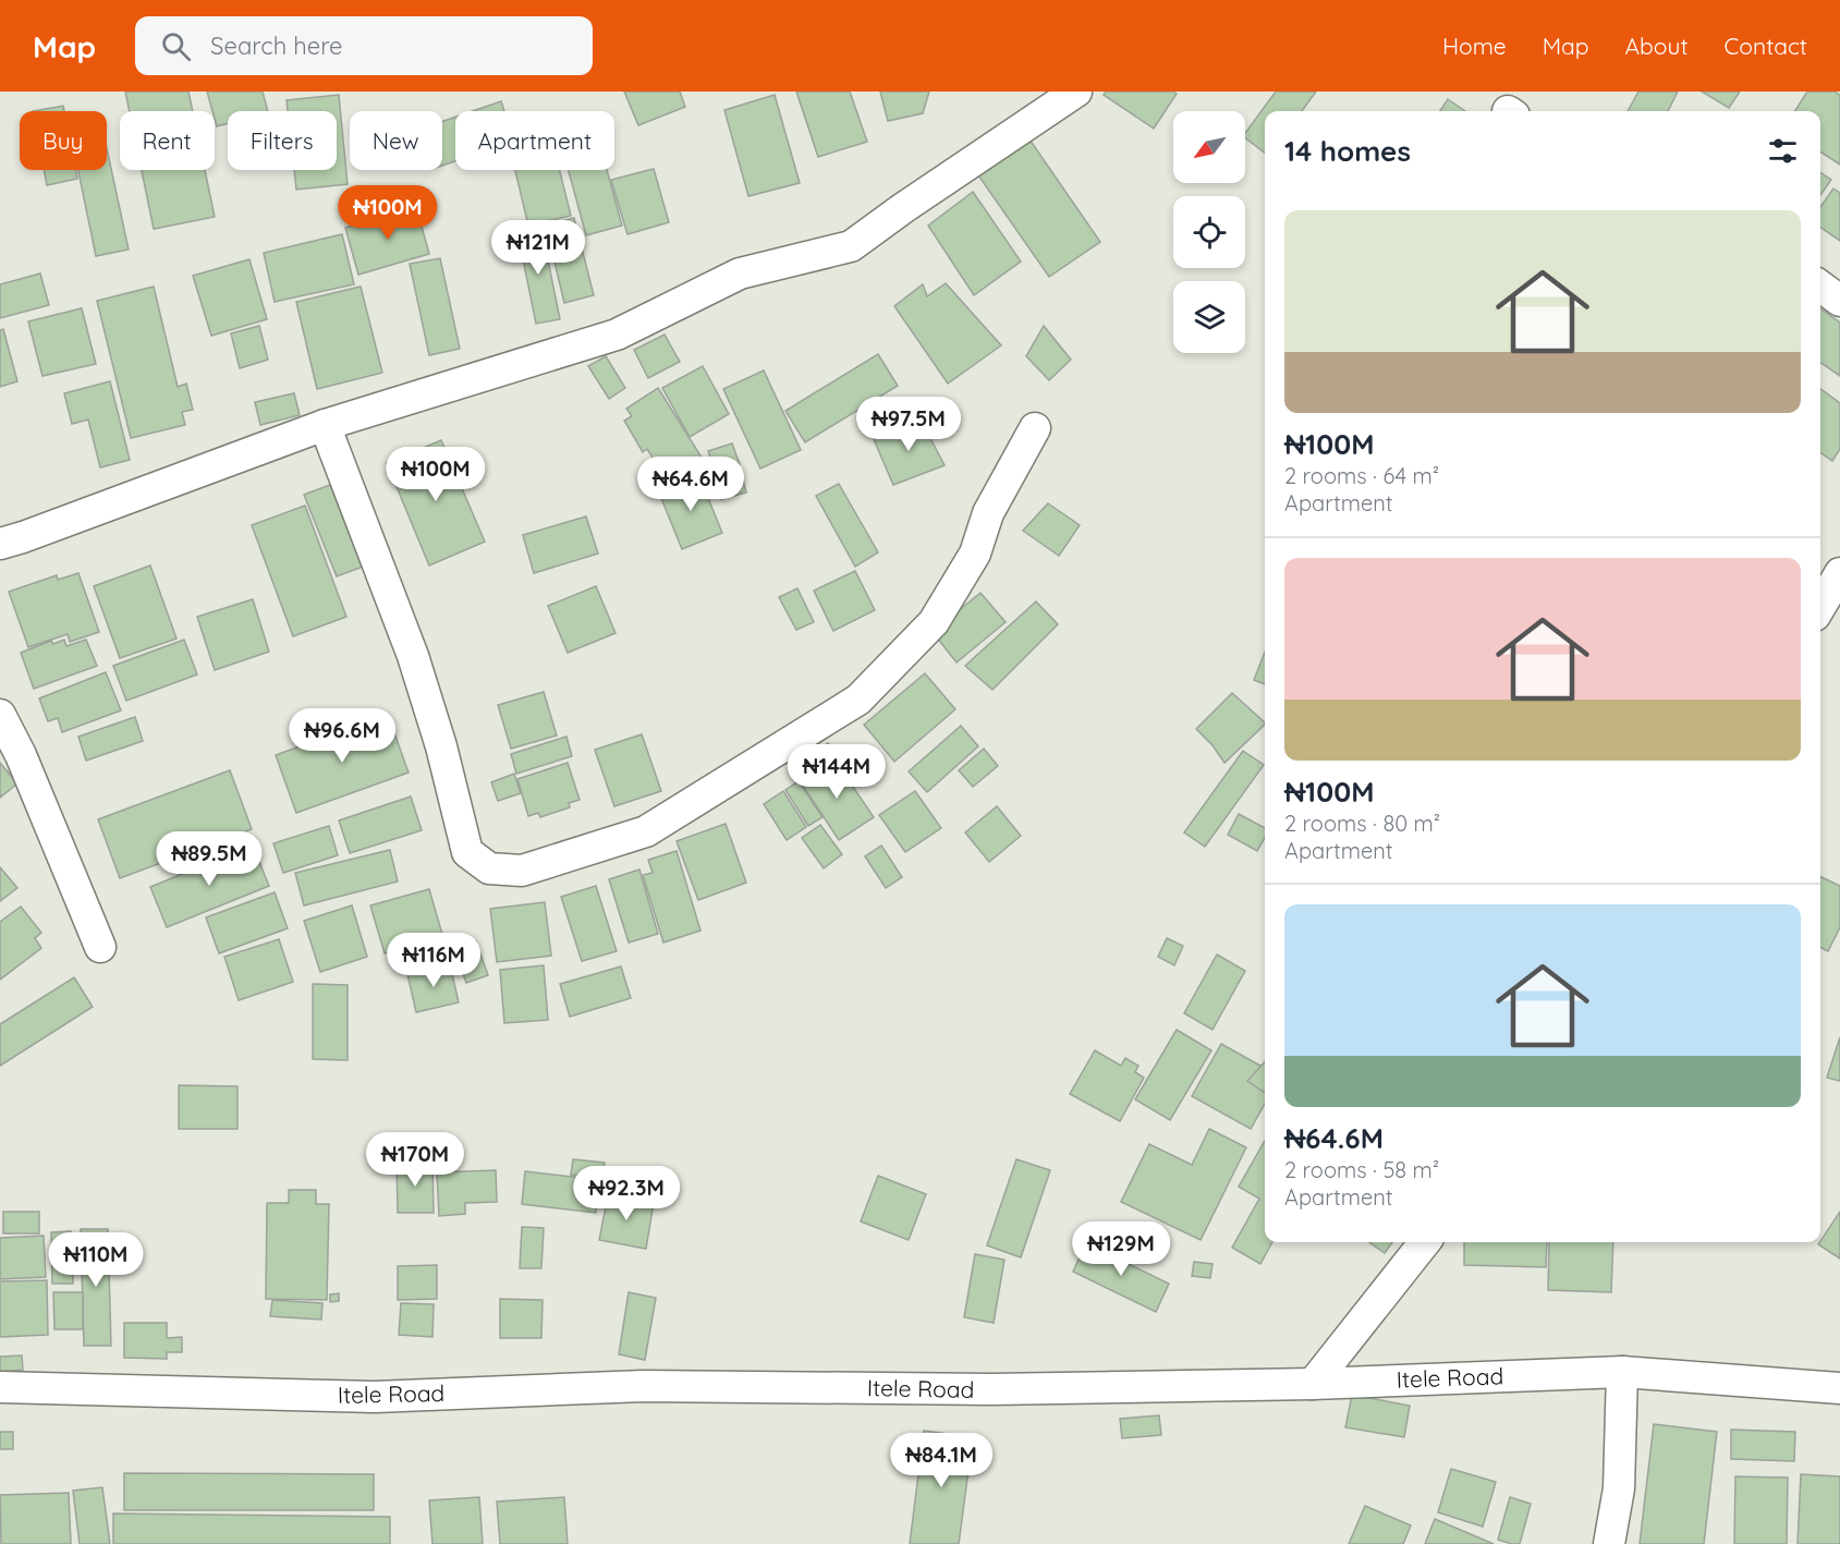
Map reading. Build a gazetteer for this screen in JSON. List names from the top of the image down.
{
  "streets": {
    "street": ["Itele Road"]
  },
  "north": "bottom left",
  "page": {
    "header": "Map",
    "search": "Search here",
    "nav": [
      "Home",
      "Map",
      "About",
      "Contact"
    ],
    "chip": [
      "Buy",
      "Rent",
      "Filters",
      "New",
      "Apartment"
    ],
    "heading": "14 homes",
    "price": [
      "₦100M",
      "₦121M",
      "₦97.5M",
      "₦100M",
      "₦64.6M",
      "₦96.6M",
      "₦144M",
      "₦89.5M",
      "₦116M",
      "₦170M",
      "₦92.3M",
      "₦129M",
      "₦110M",
      "₦84.1M"
    ],
    "list": [
      {
        "name": "₦100M",
        "note": "2 rooms · 64 m² · Apartment"
      },
      {
        "name": "₦100M",
        "note": "2 rooms · 80 m² · Apartment"
      },
      {
        "name": "₦64.6M",
        "note": "2 rooms · 58 m² · Apartment"
      }
    ]
  }
}
